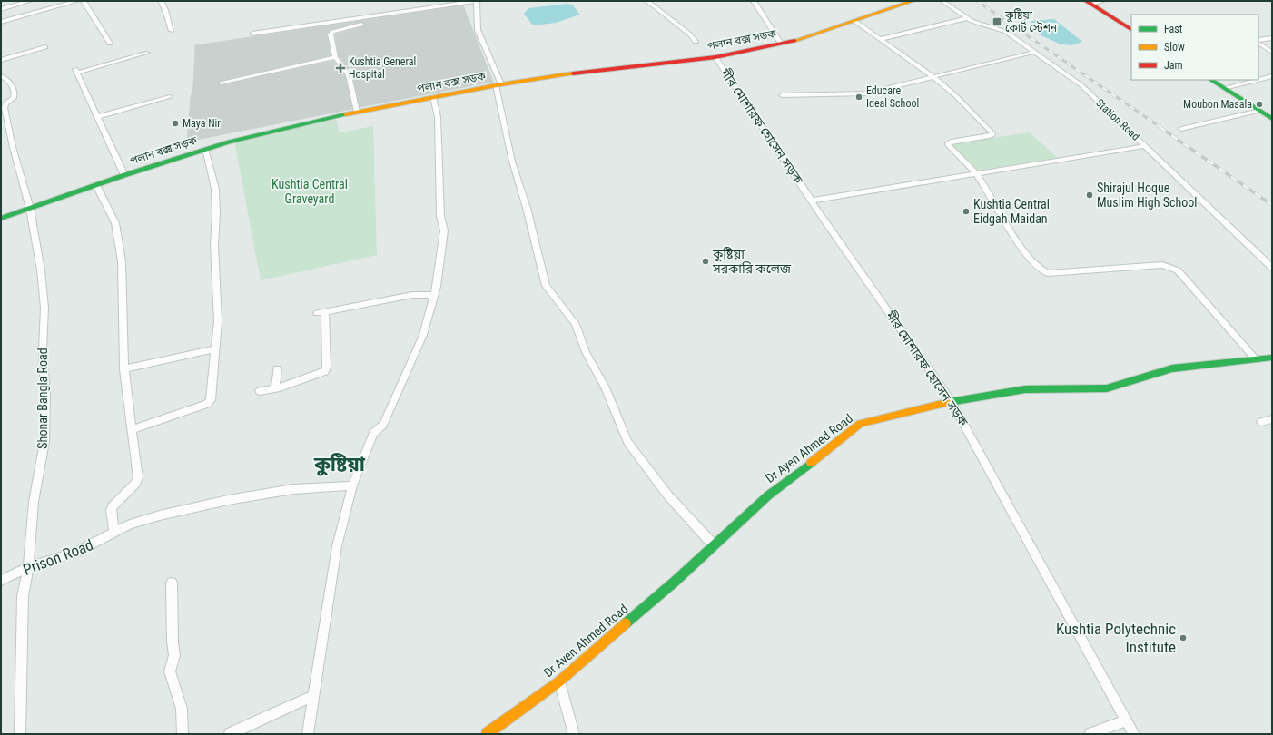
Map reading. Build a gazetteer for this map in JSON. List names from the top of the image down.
{
  "streets": {
    "main road": ["পলান বক্স সড়ক", "Dr Ayen Ahmed Road"],
    "street": [
      "Station Road",
      "মীর মোশারফ হোসেন সড়ক",
      "Shonar Bangla Road",
      "Prison Road"
    ]
  },
  "crossings": [
    ["পলান বক্স সড়ক", "মীর মোশারফ হোসেন সড়ক"],
    ["পলান বক্স সড়ক", "Shonar Bangla Road"],
    ["মীর মোশারফ হোসেন সড়ক", "Dr Ayen Ahmed Road"],
    ["Shonar Bangla Road", "Prison Road"]
  ],
  "districts": ["কুষ্টিয়া"],
  "parks": ["Kushtia Central Graveyard"],
  "places": {
    "transit": ["কুষ্টিয়া কোর্ট স্টেশন"],
    "health": ["Kushtia General Hospital"],
    "other": [
      "Educare Ideal School",
      "Moubon Masala",
      "Maya Nir",
      "Shirajul Hoque Muslim High School",
      "Kushtia Central Eidgah Maidan",
      "কুষ্টিয়া সরকারি কলেজ",
      "Kushtia Polytechnic Institute"
    ]
  },
  "legend": ["Fast", "Slow", "Jam"]
}
